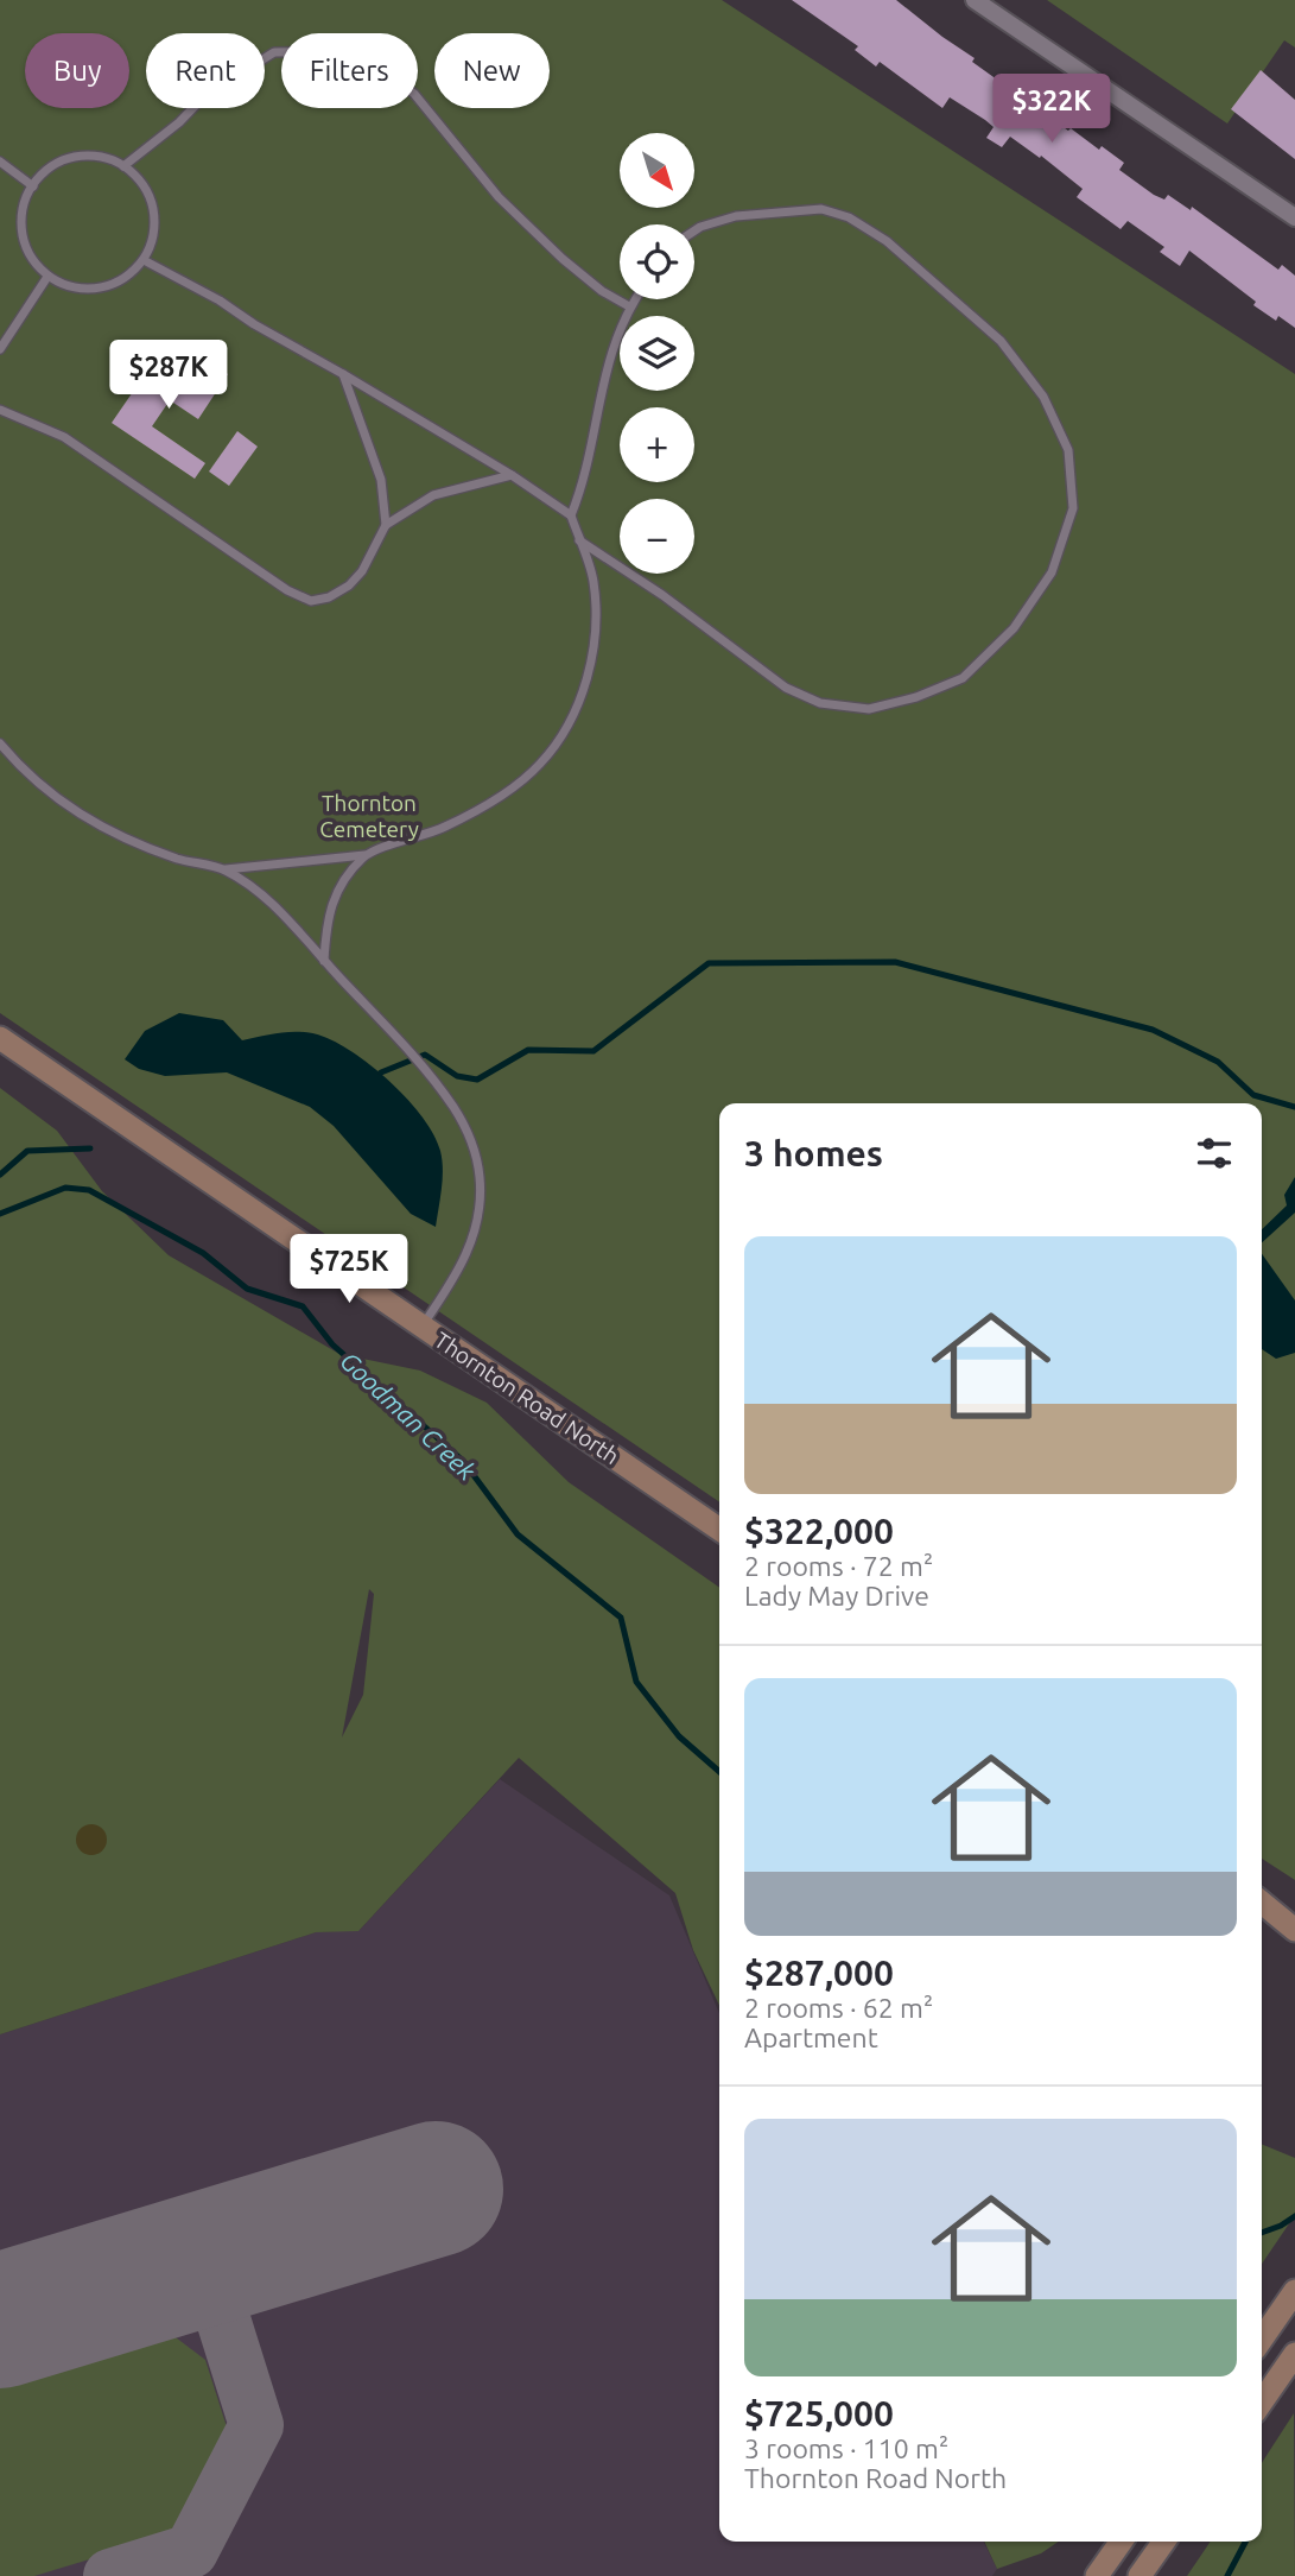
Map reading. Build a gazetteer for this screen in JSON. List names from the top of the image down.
{
  "streets": {
    "main road": ["Thornton Road North"]
  },
  "water": ["Goodman Creek"],
  "parks": ["Thornton Cemetery"],
  "north": "bottom right",
  "page": {
    "chip": [
      "Buy",
      "Rent",
      "Filters",
      "New"
    ],
    "price": ["$322K", "$287K", "$725K"],
    "map_buttons": ["+", "−"],
    "heading": "3 homes",
    "list": [
      {
        "name": "$322,000",
        "note": "2 rooms · 72 m² · Lady May Drive"
      },
      {
        "name": "$287,000",
        "note": "2 rooms · 62 m² · Apartment"
      },
      {
        "name": "$725,000",
        "note": "3 rooms · 110 m² · Thornton Road North"
      }
    ]
  }
}
